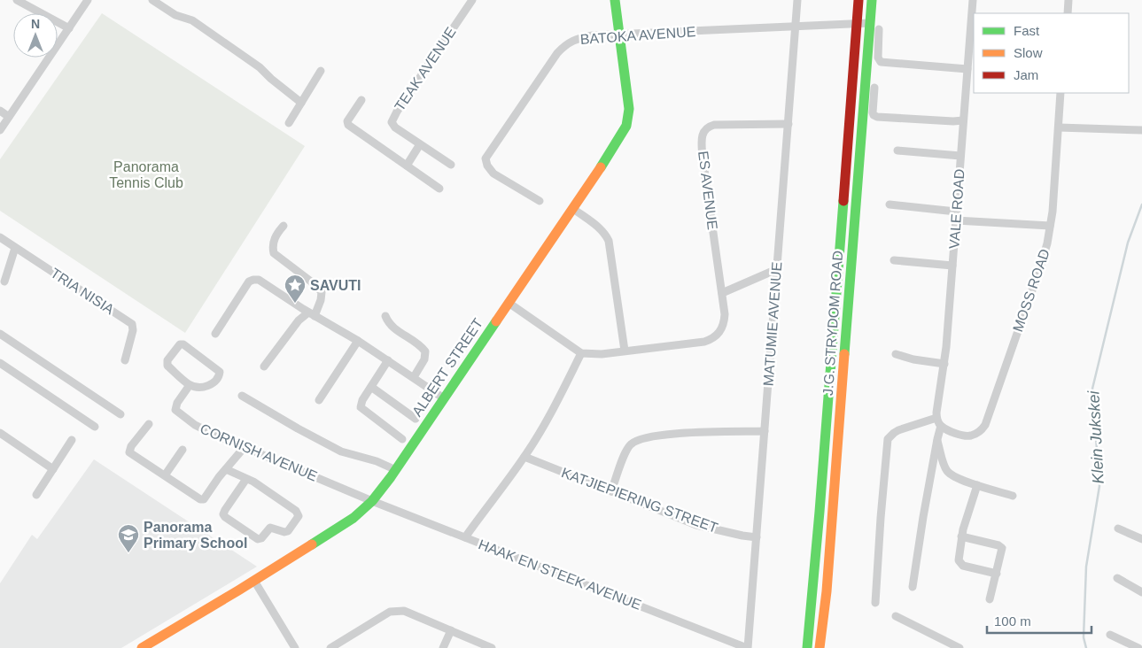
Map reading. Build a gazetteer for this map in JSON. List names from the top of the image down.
{
  "streets": {
    "street": [
      "BATOKA AVENUE",
      "TEAK AVENUE",
      "ES AVENUE",
      "VALE ROAD",
      "MOSS ROAD",
      "TRIA NISIA",
      "J.G. STRYDOM ROAD",
      "MATUMIE AVENUE",
      "ALBERT STREET",
      "CORNISH AVENUE",
      "KATJIEPIERING STREET",
      "HAAK EN STEEK AVENUE"
    ]
  },
  "crossings": [
    ["BATOKA AVENUE", "J.G. STRYDOM ROAD"],
    ["BATOKA AVENUE", "MATUMIE AVENUE"],
    ["BATOKA AVENUE", "ALBERT STREET"],
    ["ES AVENUE", "MATUMIE AVENUE"],
    ["MATUMIE AVENUE", "KATJIEPIERING STREET"],
    ["MATUMIE AVENUE", "HAAK EN STEEK AVENUE"],
    ["ALBERT STREET", "CORNISH AVENUE"],
    ["ALBERT STREET", "HAAK EN STEEK AVENUE"],
    ["CORNISH AVENUE", "HAAK EN STEEK AVENUE"]
  ],
  "water": ["Klein Jukskei"],
  "parks": ["Panorama Tennis Club"],
  "places": {
    "place": ["SAVUTI"],
    "school or university": ["Panorama Primary School"]
  },
  "legend": ["Fast", "Slow", "Jam"],
  "scale_bar": "100 m",
  "north": "top"
}
